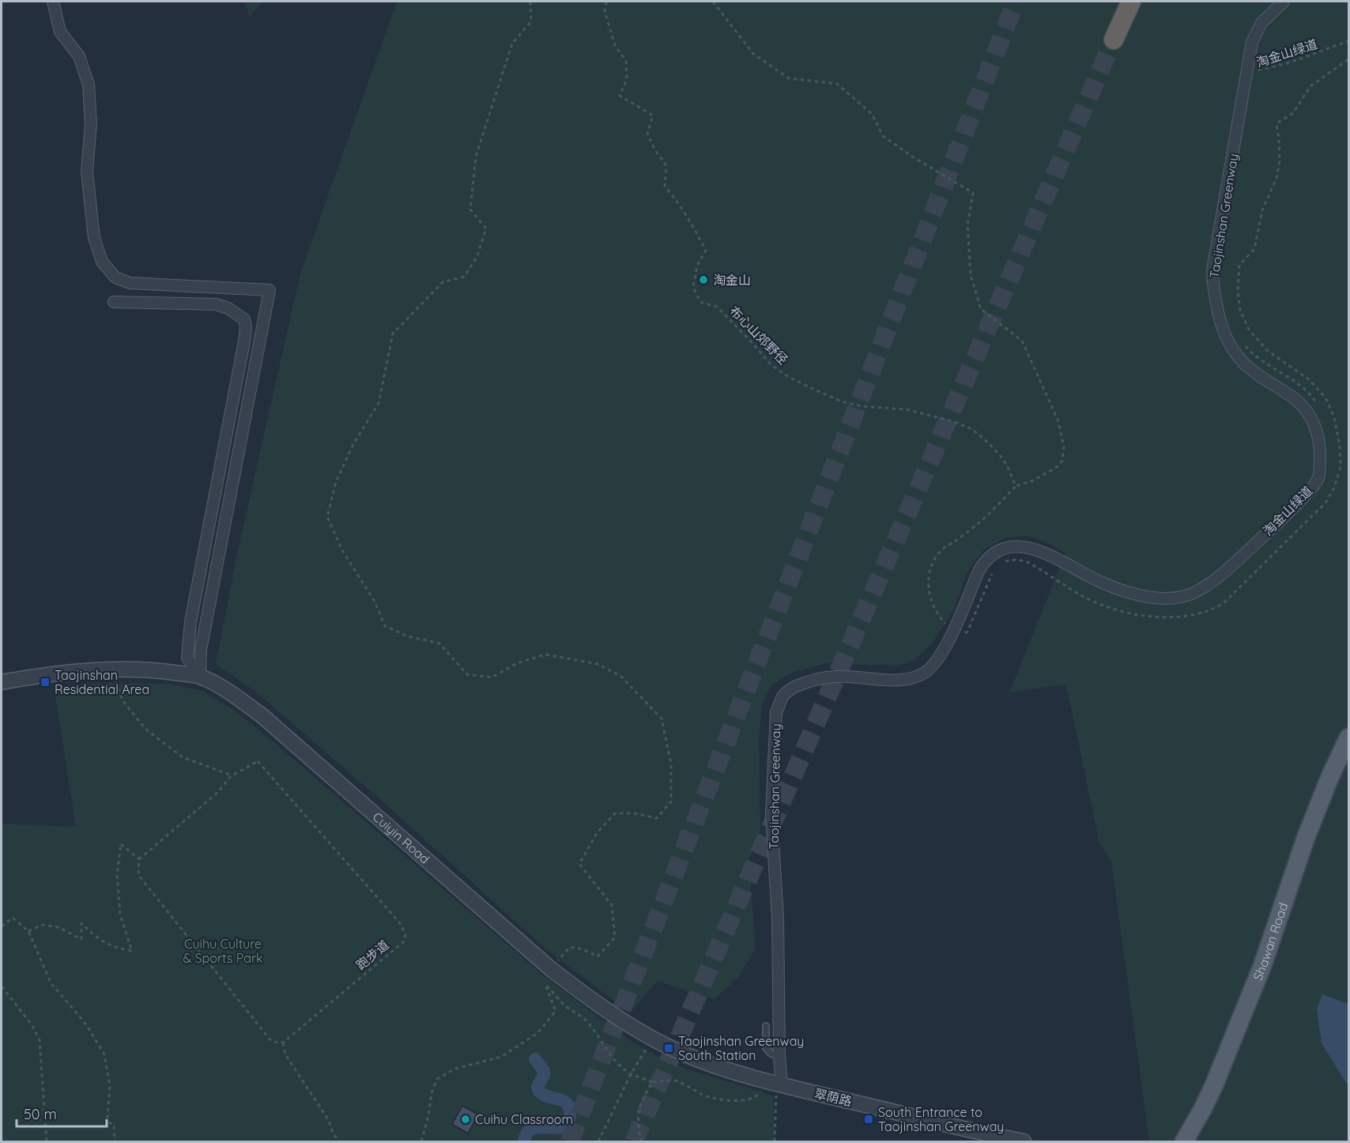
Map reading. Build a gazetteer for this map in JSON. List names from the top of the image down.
{
  "streets": {
    "main road": ["Shawan Road"],
    "street": ["Taojinshan Greenway", "Cuiyin Road", "翠荫路"],
    "path": ["淘金山绿道", "布心山郊野径", "跑步道"]
  },
  "crossings": [
    ["Taojinshan Greenway", "Cuiyin Road"],
    ["Taojinshan Greenway", "翠荫路"],
    ["Cuiyin Road", "翠荫路"]
  ],
  "parks": ["Cuihu Culture & Sports Park"],
  "places": {
    "other": ["淘金山", "Cuihu Classroom"],
    "transit": ["Taojinshan Residential Area", "Taojinshan Greenway South Station", "South Entrance to Taojinshan Greenway"]
  },
  "scale_bar": "50 m"
}
